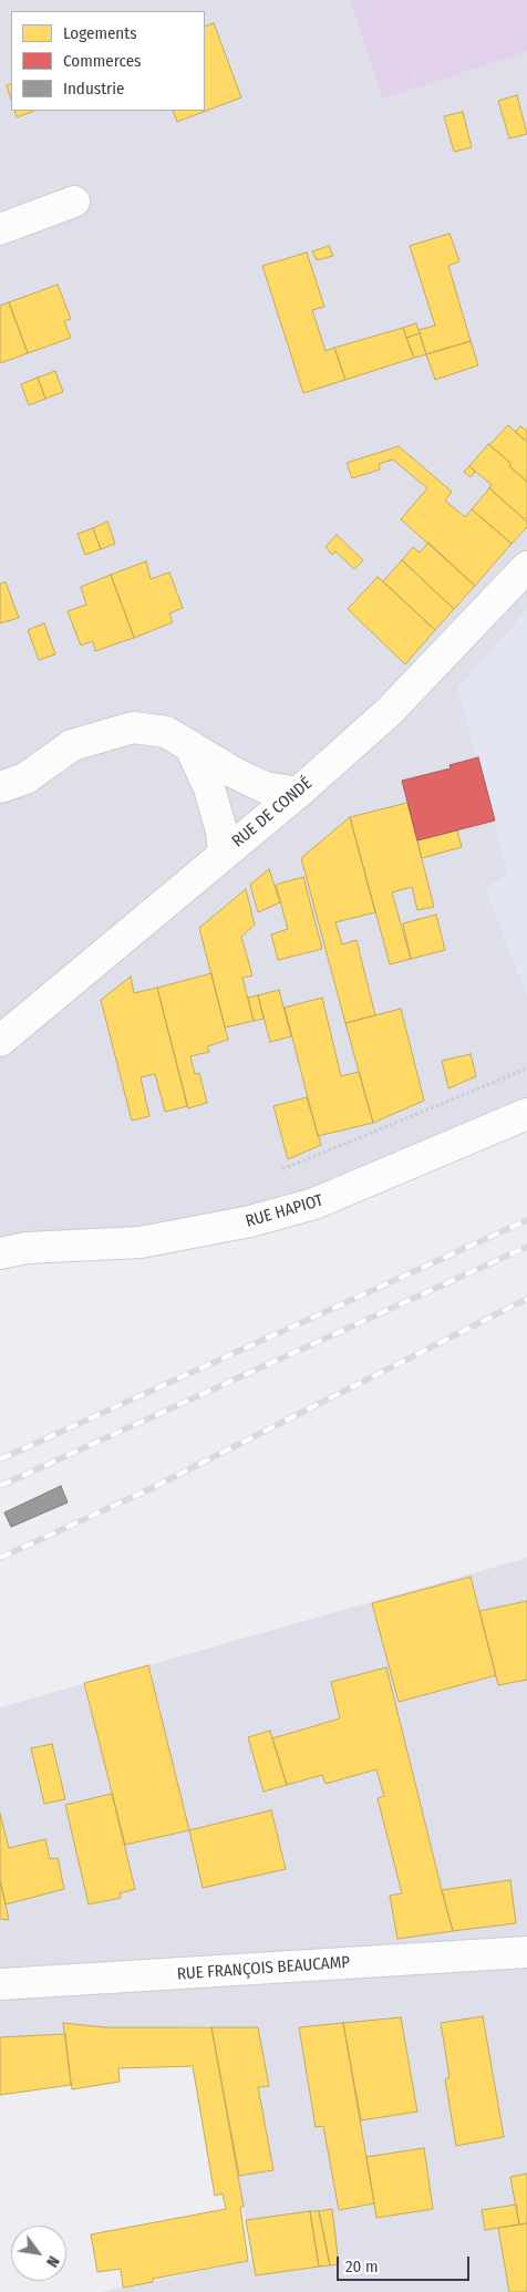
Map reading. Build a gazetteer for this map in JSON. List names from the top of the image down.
{
  "streets": {
    "street": ["RUE DE CONDÉ", "RUE HAPIOT", "RUE FRANÇOIS BEAUCAMP"]
  },
  "legend": ["Logements", "Commerces", "Industrie"],
  "scale_bar": "20 m",
  "north": "bottom right"
}
